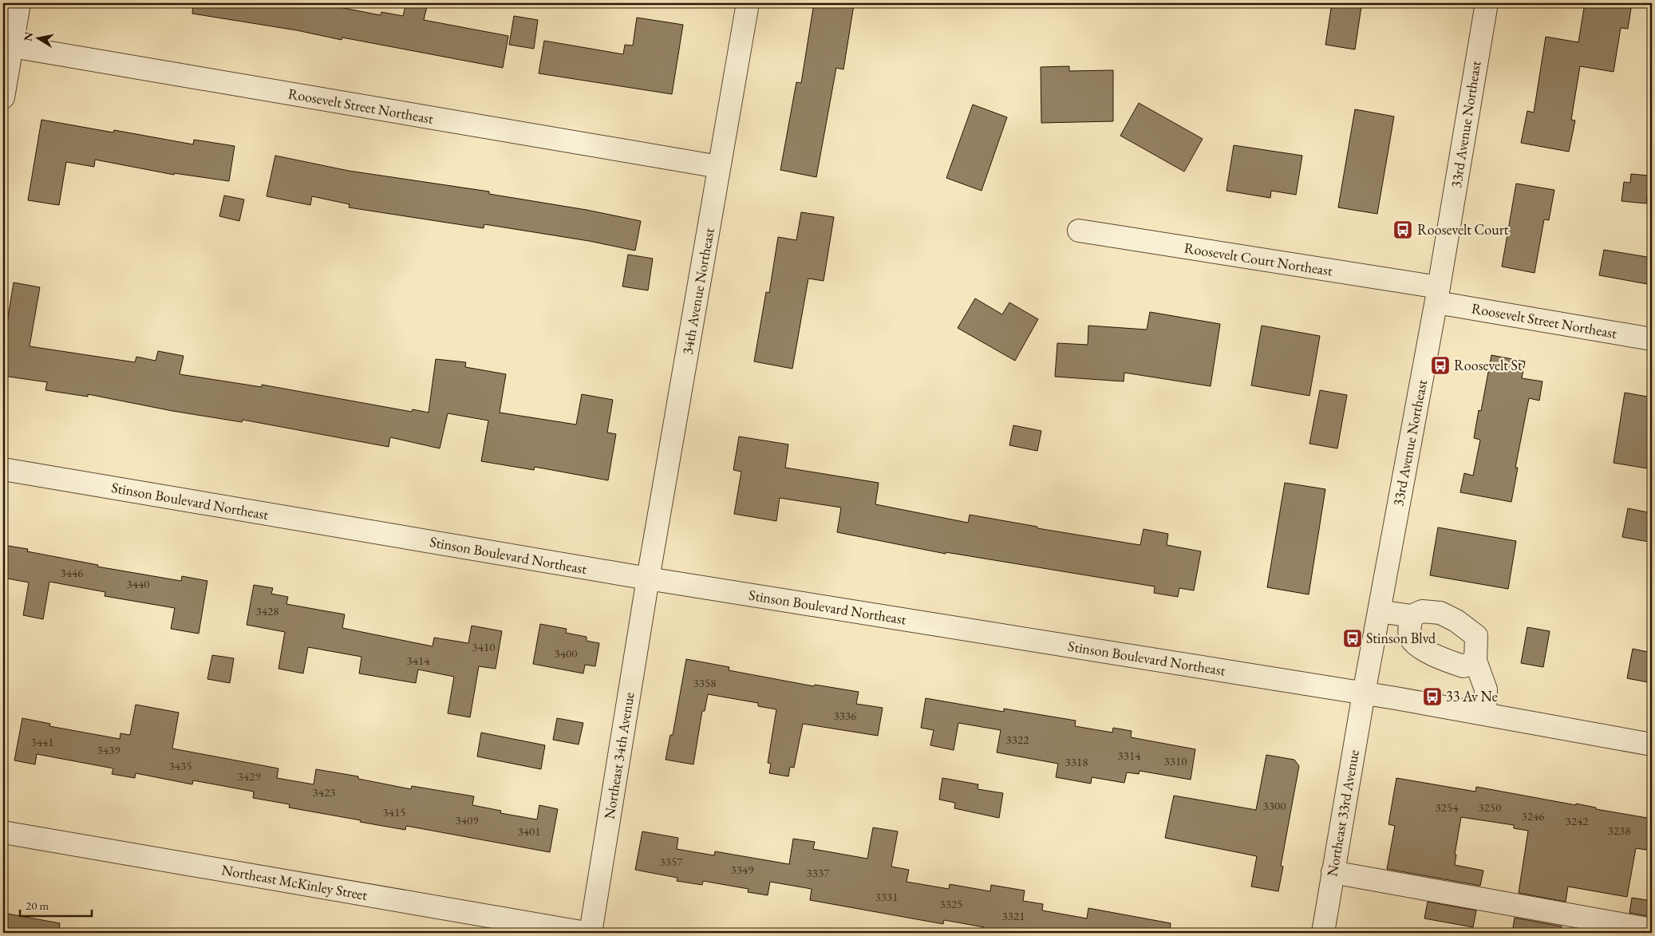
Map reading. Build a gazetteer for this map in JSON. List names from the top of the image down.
{
  "streets": {
    "street": [
      "Roosevelt Street Northeast",
      "33rd Avenue Northeast",
      "Roosevelt Court Northeast",
      "34th Avenue Northeast",
      "Stinson Boulevard Northeast",
      "Northeast 34th Avenue",
      "Northeast 33rd Avenue",
      "Northeast McKinley Street"
    ]
  },
  "crossings": [
    ["Roosevelt Street Northeast", "33rd Avenue Northeast"],
    ["Roosevelt Street Northeast", "Roosevelt Court Northeast"],
    ["Roosevelt Street Northeast", "34th Avenue Northeast"],
    ["33rd Avenue Northeast", "Roosevelt Court Northeast"],
    ["33rd Avenue Northeast", "Stinson Boulevard Northeast"],
    ["33rd Avenue Northeast", "Northeast 33rd Avenue"],
    ["34th Avenue Northeast", "Stinson Boulevard Northeast"],
    ["34th Avenue Northeast", "Northeast 34th Avenue"],
    ["Stinson Boulevard Northeast", "Northeast 34th Avenue"],
    ["Stinson Boulevard Northeast", "Northeast 33rd Avenue"]
  ],
  "places": {
    "bus stop": [
      "Roosevelt Court",
      "Roosevelt St",
      "Stinson Blvd",
      "33 Av Ne"
    ]
  },
  "house_numbers": [
    "3446",
    "3440",
    "3428",
    "3410",
    "3400",
    "3414",
    "3358",
    "3336",
    "3322",
    "3441",
    "3439",
    "3314",
    "3310",
    "3318",
    "3435",
    "3429",
    "3423",
    "3300",
    "3254",
    "3250",
    "3415",
    "3246",
    "3409",
    "3242",
    "3238",
    "3401",
    "3357",
    "3349",
    "3337",
    "3331",
    "3325",
    "3321"
  ],
  "scale_bar": "20 m",
  "north": "left"
}
